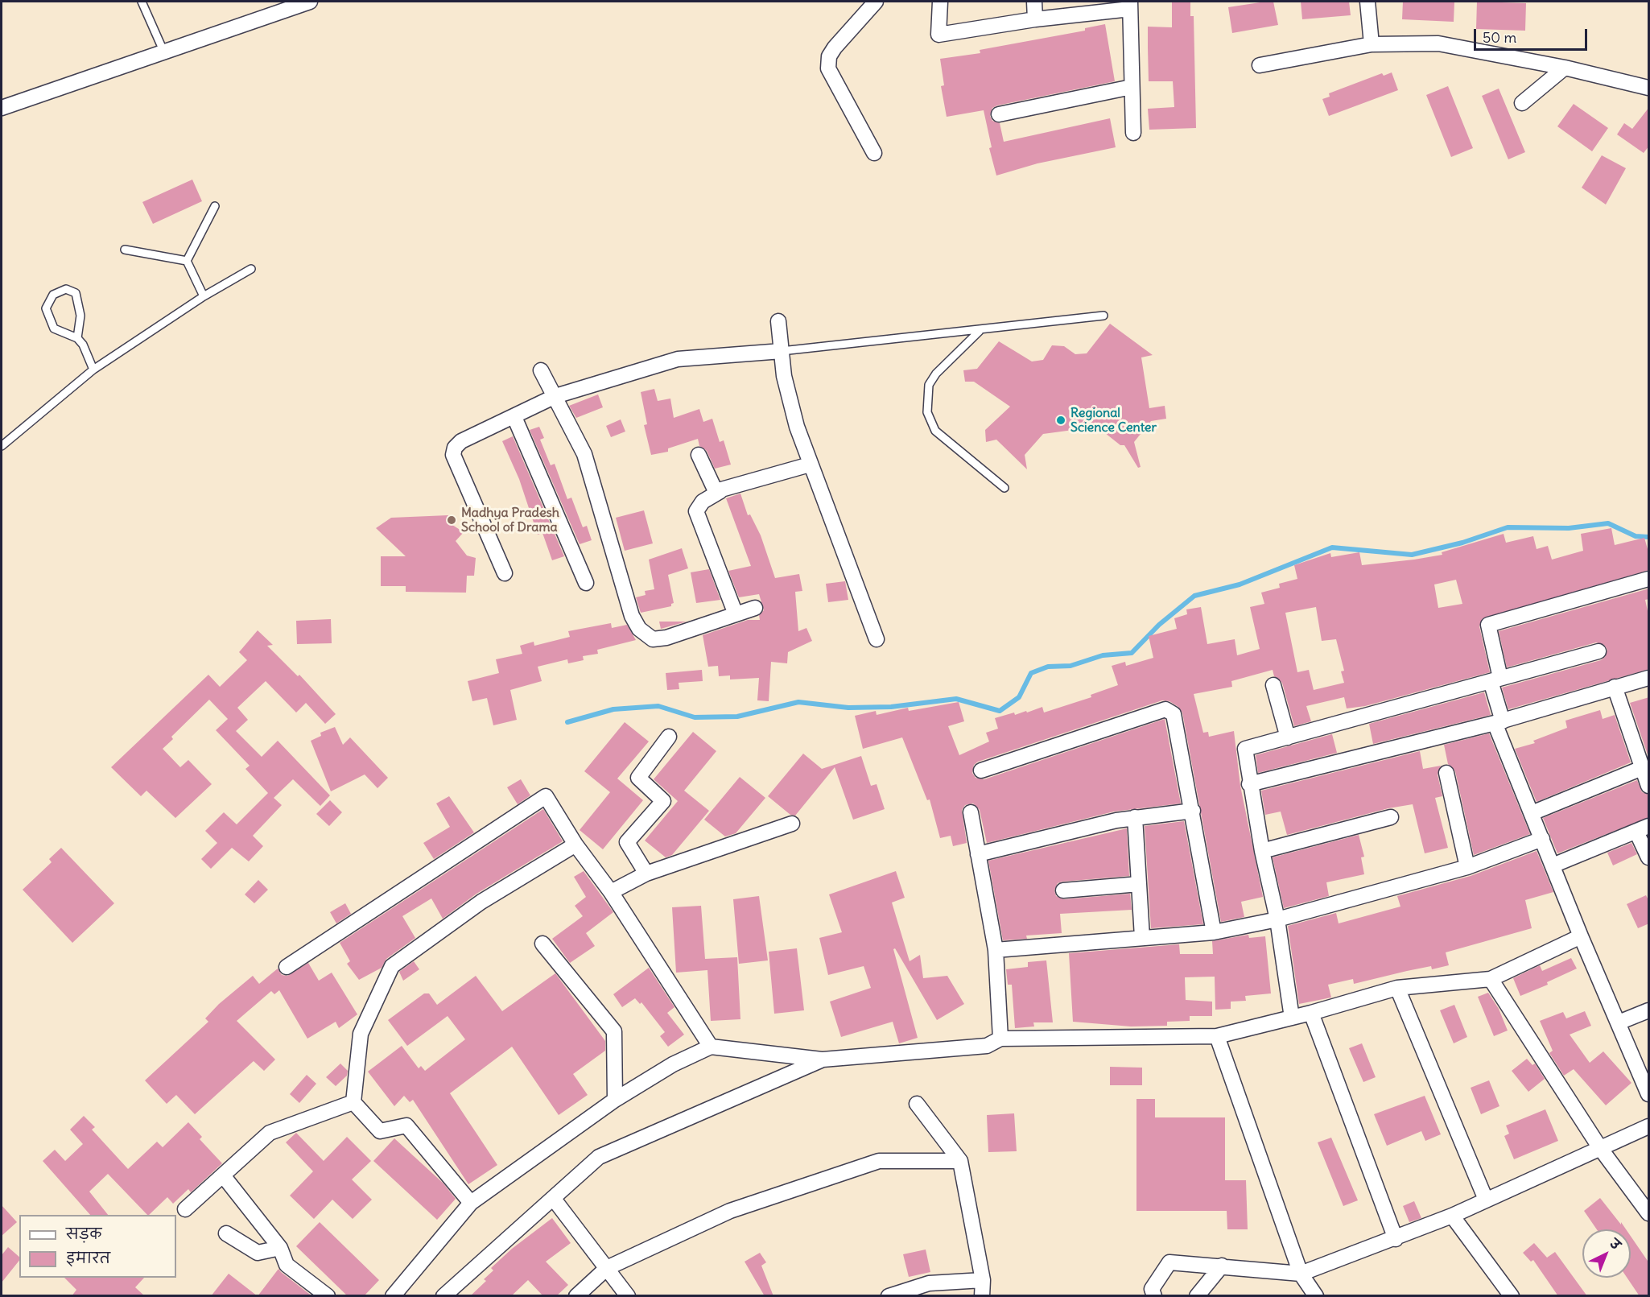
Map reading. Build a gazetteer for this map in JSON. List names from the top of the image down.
{
  "places": ["Regional Science Center", "Madhya Pradesh School of Drama"],
  "legend": ["सड़क", "इमारत"],
  "scale_bar": "50 m",
  "north": "top right"
}
